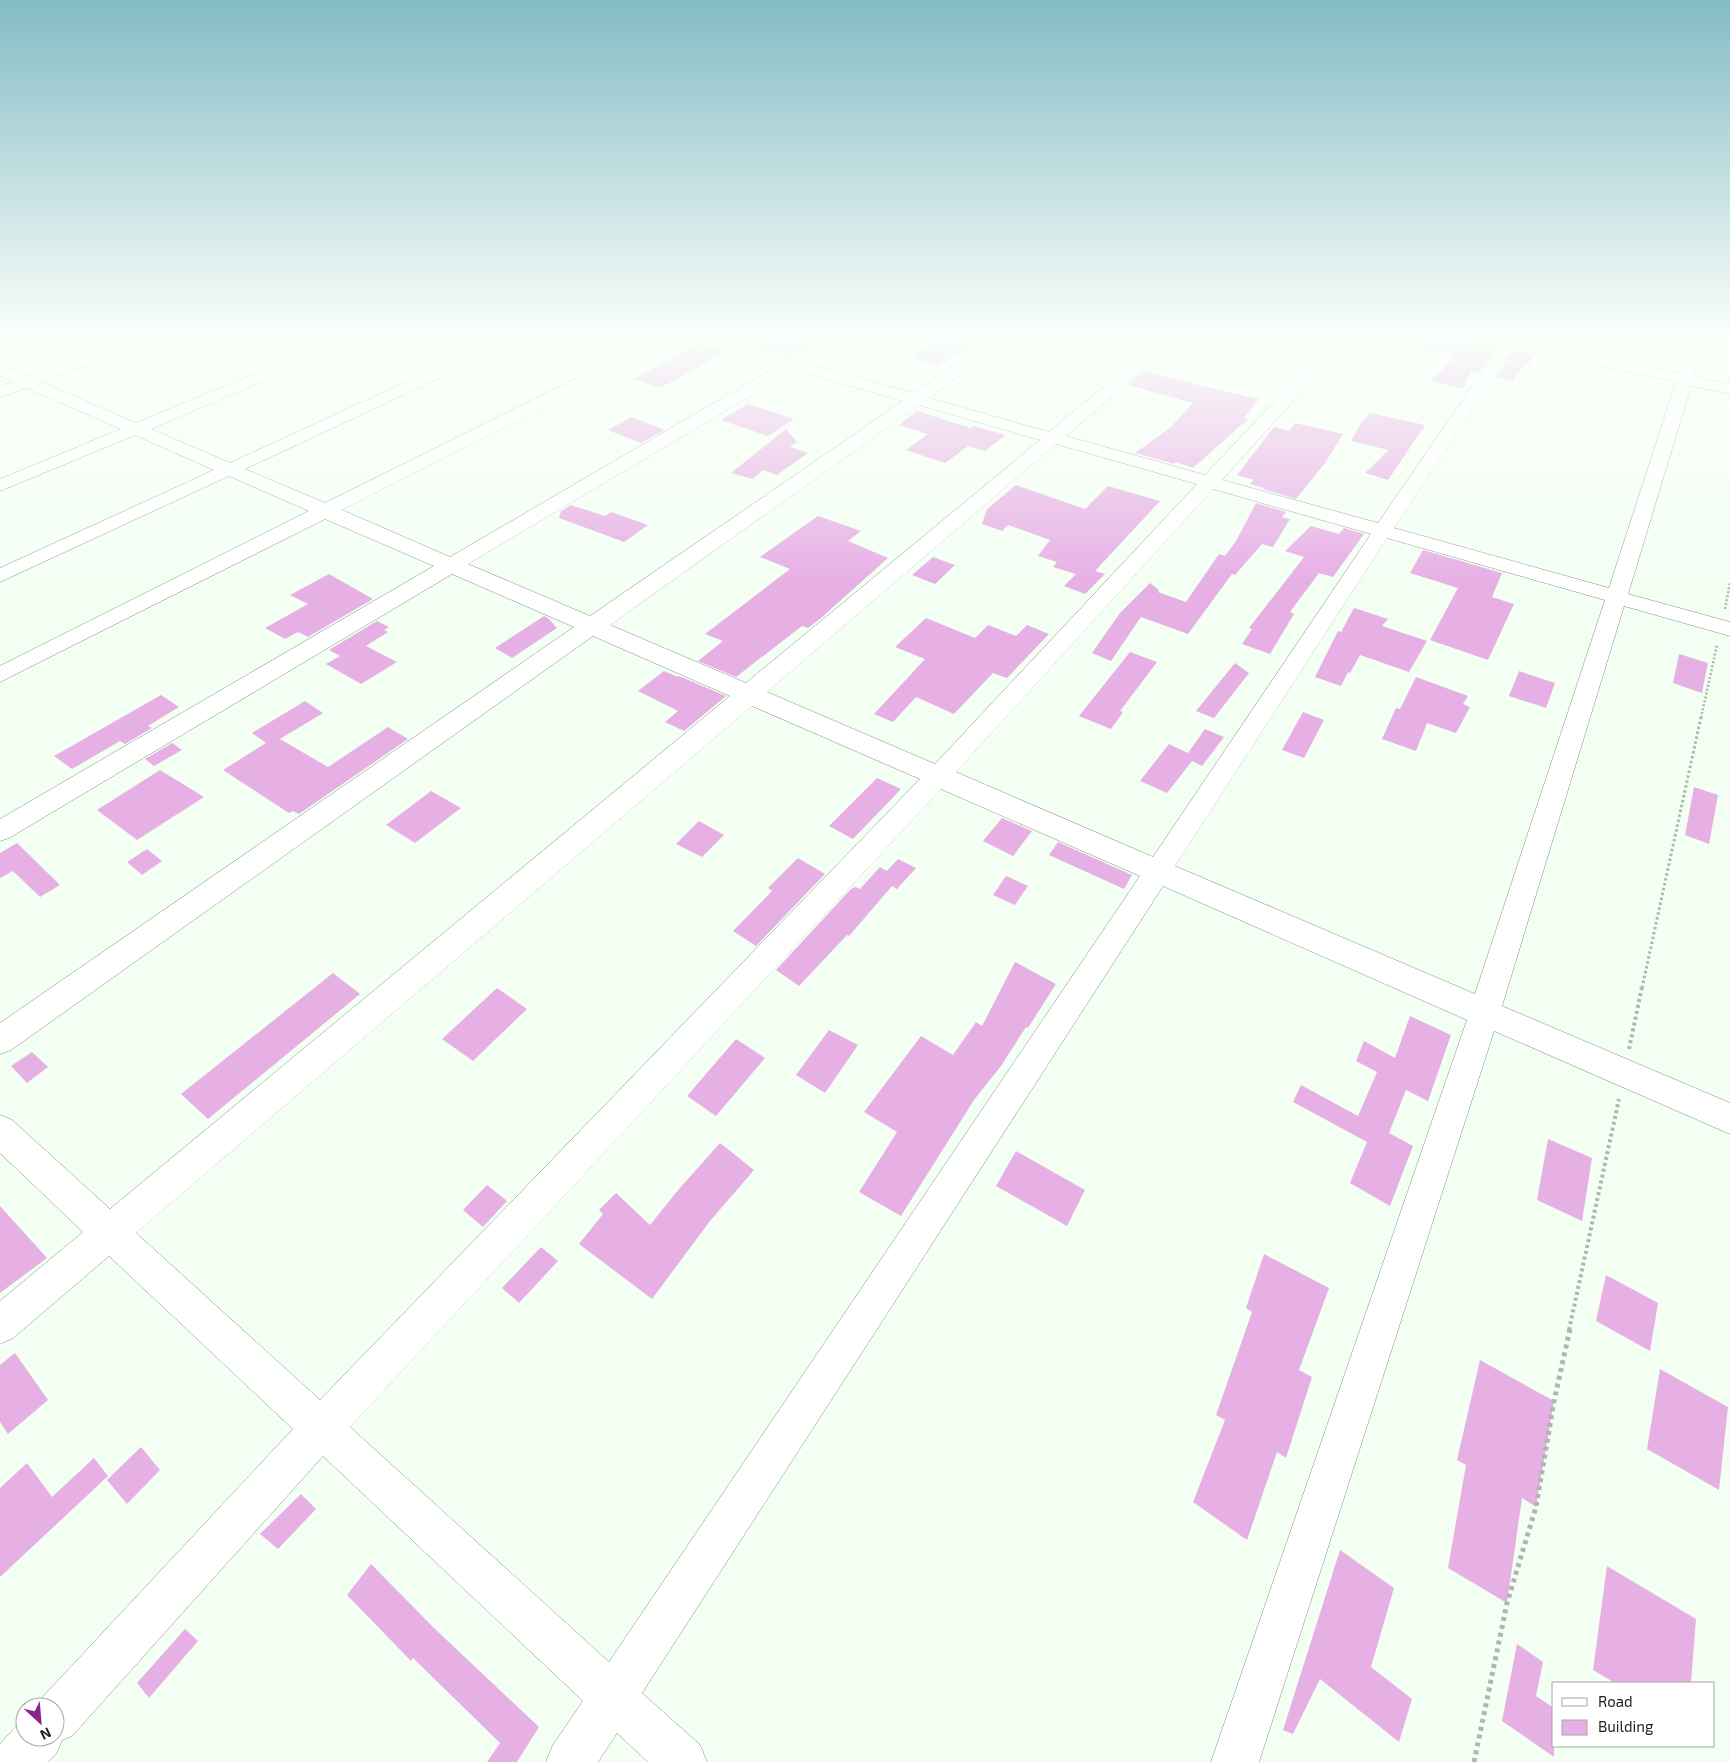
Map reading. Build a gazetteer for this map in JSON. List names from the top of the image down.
{
  "legend": ["Road", "Building"],
  "north": "bottom right"
}
